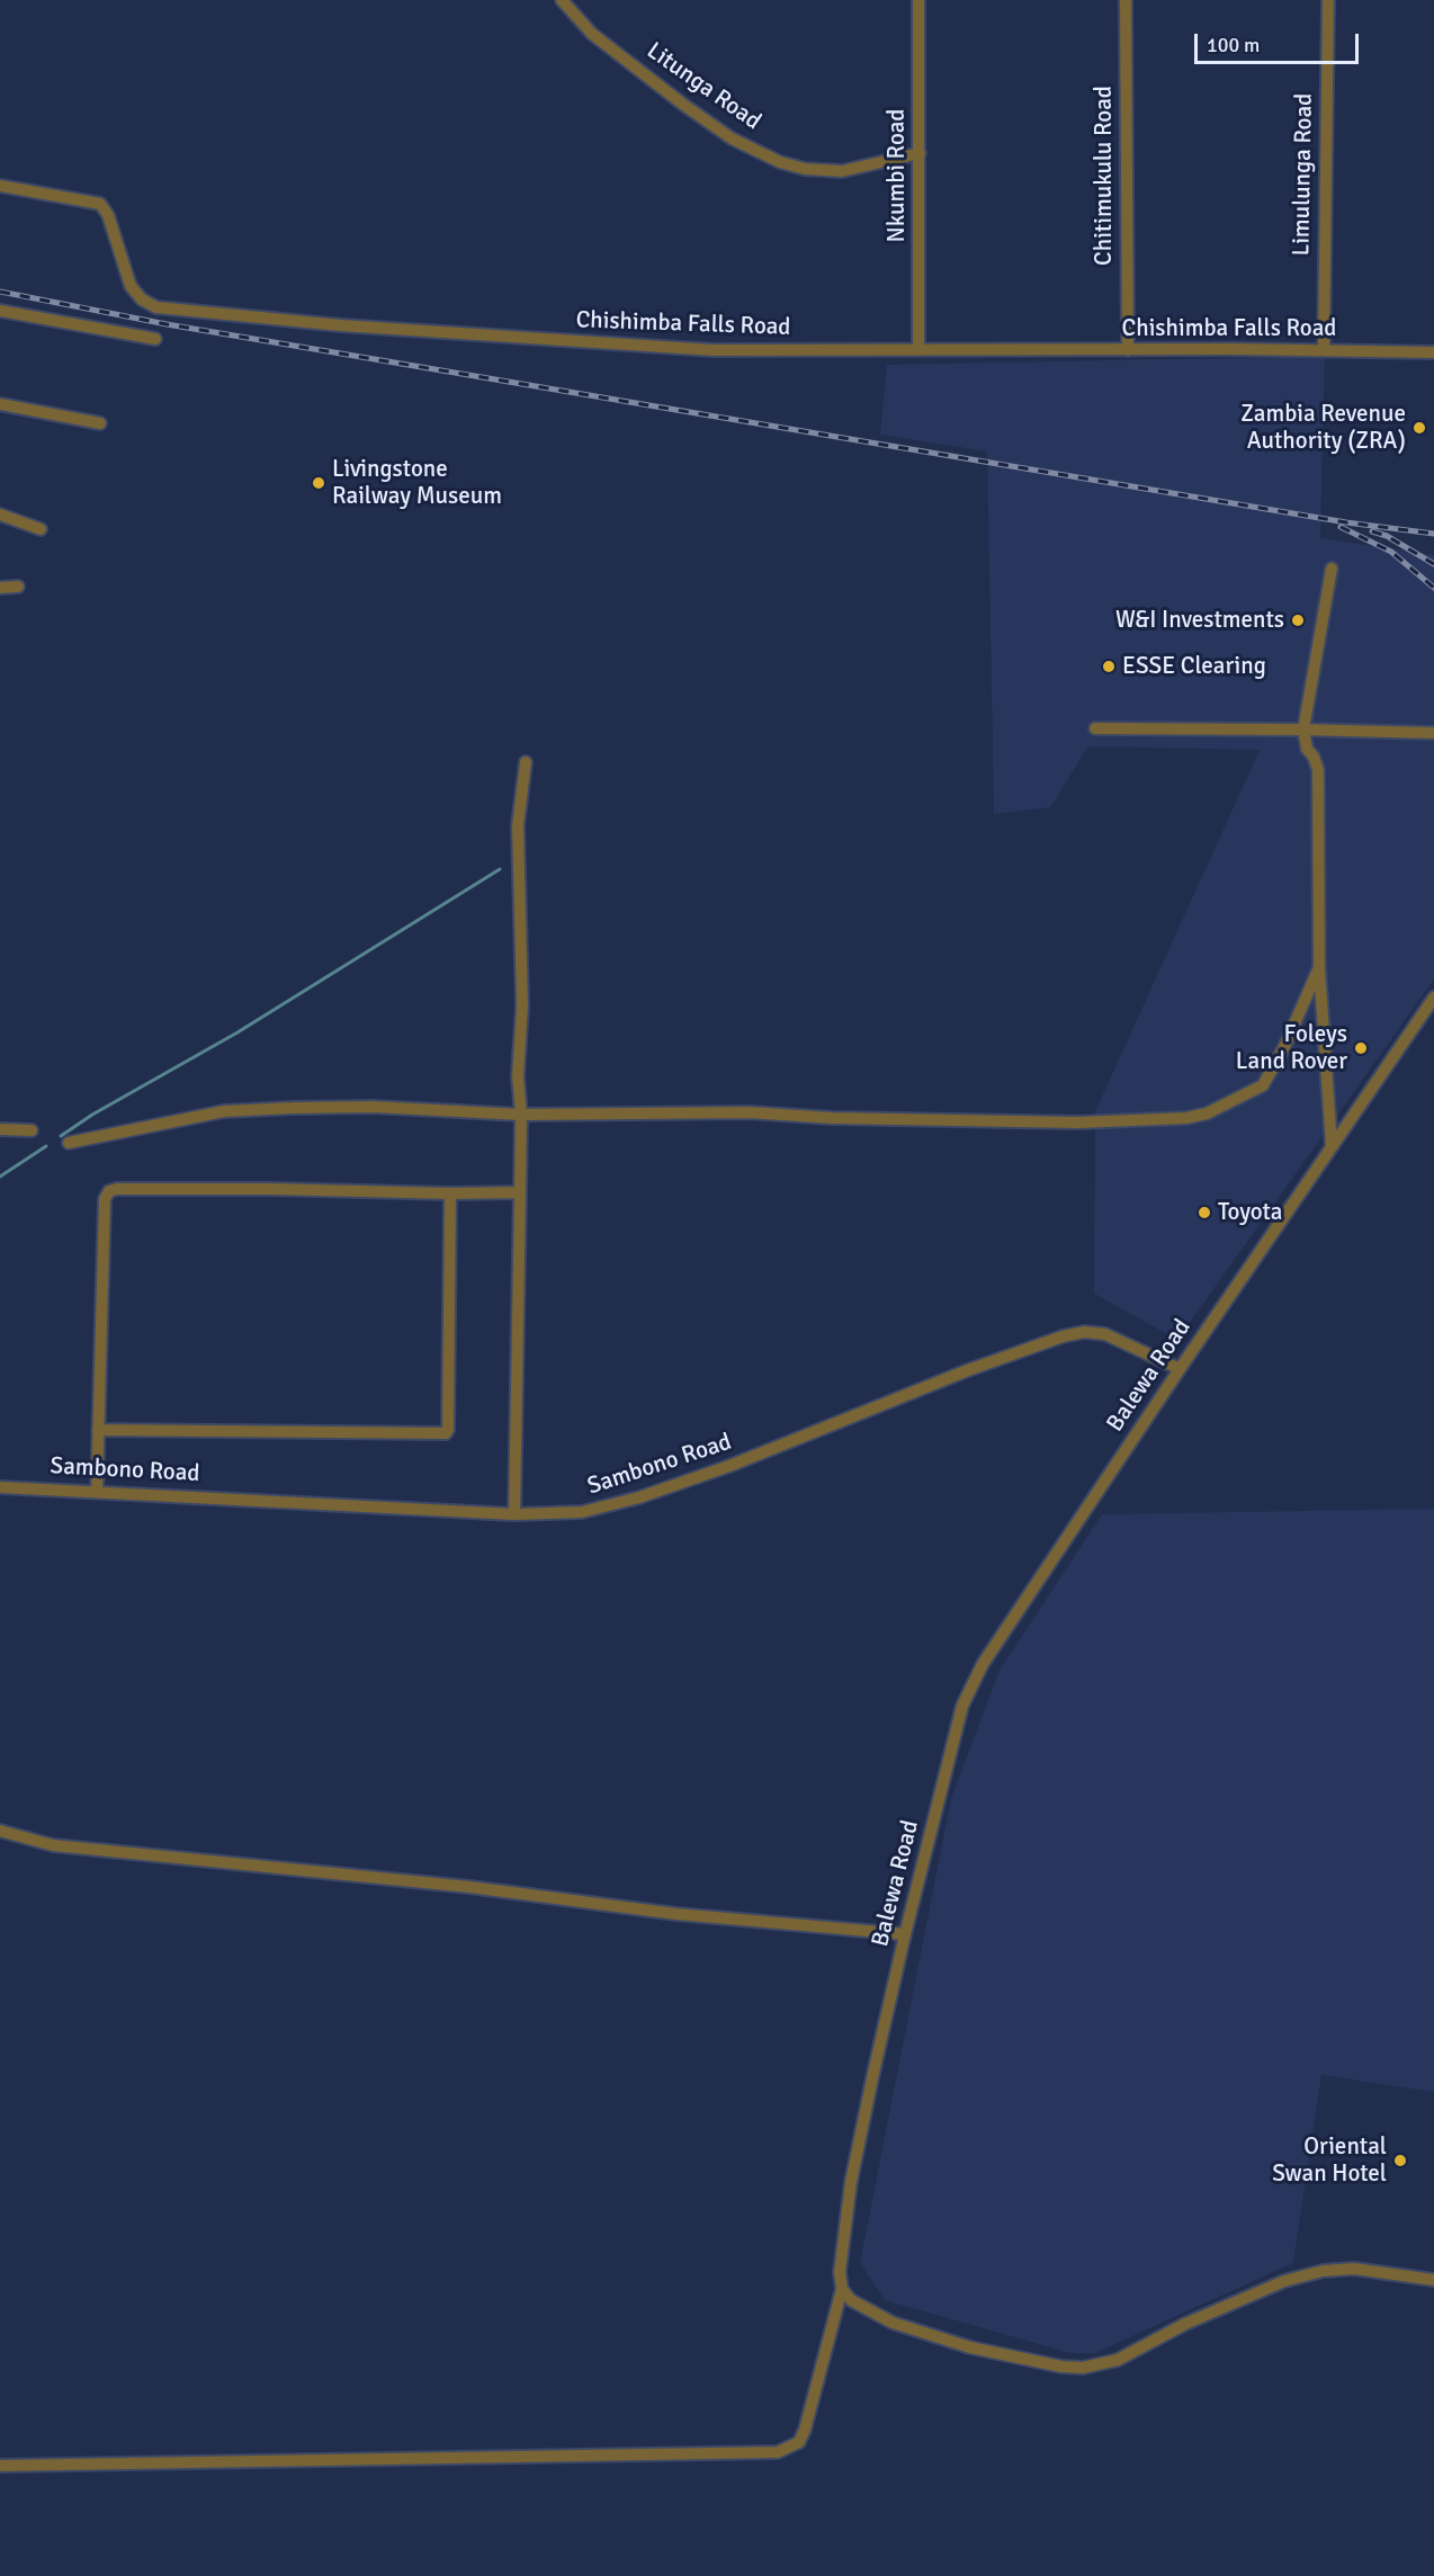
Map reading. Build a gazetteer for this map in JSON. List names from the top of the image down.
{
  "streets": {
    "street": [
      "Litunga Road",
      "Limulunga Road",
      "Nkumbi Road",
      "Chitimukulu Road",
      "Chishimba Falls Road",
      "Balewa Road",
      "Sambono Road"
    ]
  },
  "crossings": [
    ["Litunga Road", "Nkumbi Road"],
    ["Limulunga Road", "Chishimba Falls Road"],
    ["Nkumbi Road", "Chishimba Falls Road"],
    ["Chitimukulu Road", "Chishimba Falls Road"],
    ["Balewa Road", "Sambono Road"]
  ],
  "places": [
    "Zambia Revenue Authority (ZRA)",
    "Livingstone Railway Museum",
    "W&I Investments",
    "ESSE Clearing",
    "Foleys Land Rover",
    "Toyota",
    "Oriental Swan Hotel"
  ],
  "scale_bar": "100 m"
}
